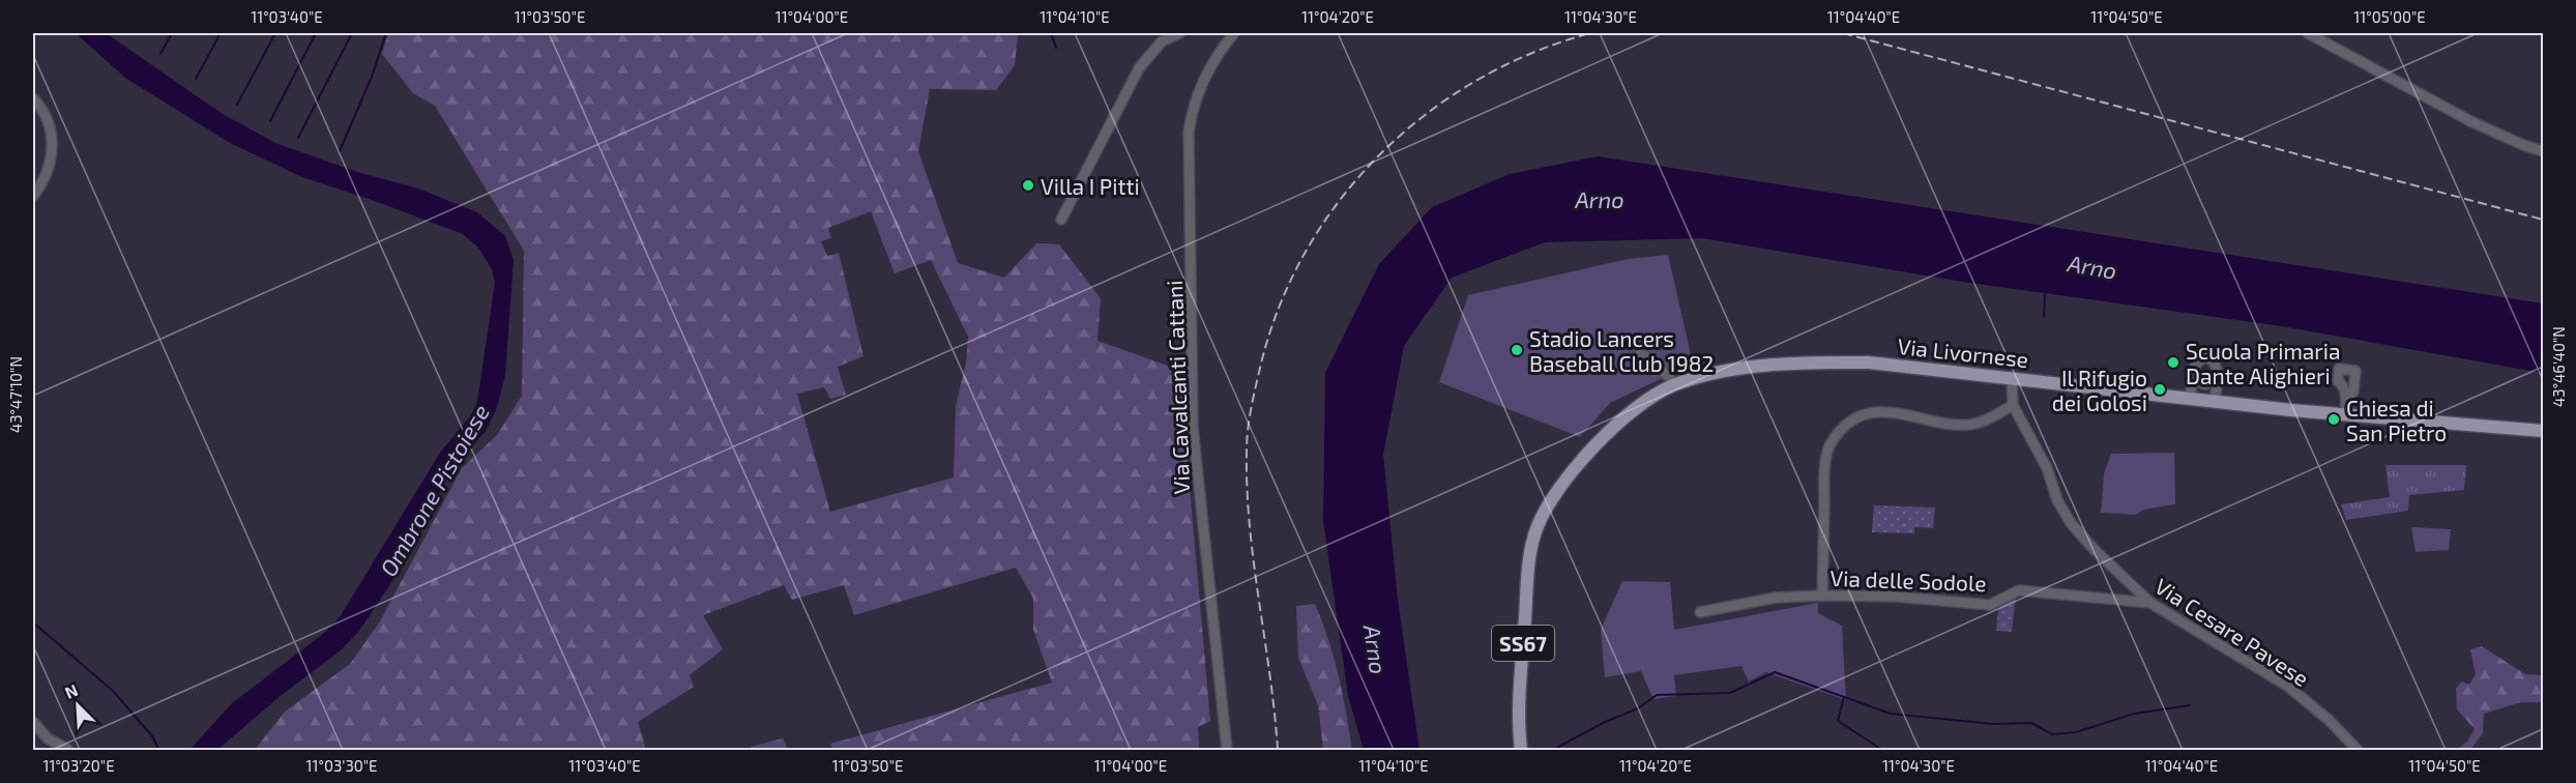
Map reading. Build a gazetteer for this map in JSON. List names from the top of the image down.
{
  "streets": {
    "main road": ["Via Livornese", "SS67"],
    "street": ["Via Cavalcanti Cattani", "Via delle Sodole", "Via Cesare Pavese"]
  },
  "crossings": [
    ["Via Livornese", "Via Cesare Pavese"],
    ["Via delle Sodole", "Via Cesare Pavese"]
  ],
  "water": ["Arno", "Ombrone Pistoiese"],
  "places": [
    "Villa I Pitti",
    "Stadio Lancers Baseball Club 1982",
    "Scuola Primaria Dante Alighieri",
    "Il Rifugio dei Golosi",
    "Chiesa di San Pietro"
  ],
  "north": "top left",
  "coordinates": [
    "11°03'40\"E",
    "11°03'50\"E",
    "11°04'00\"E",
    "11°04'10\"E",
    "11°04'20\"E",
    "11°04'30\"E",
    "11°04'40\"E",
    "11°04'50\"E",
    "11°05'00\"E",
    "43°46'40\"N",
    "43°47'10\"N",
    "11°03'20\"E",
    "11°03'30\"E"
  ]
}
